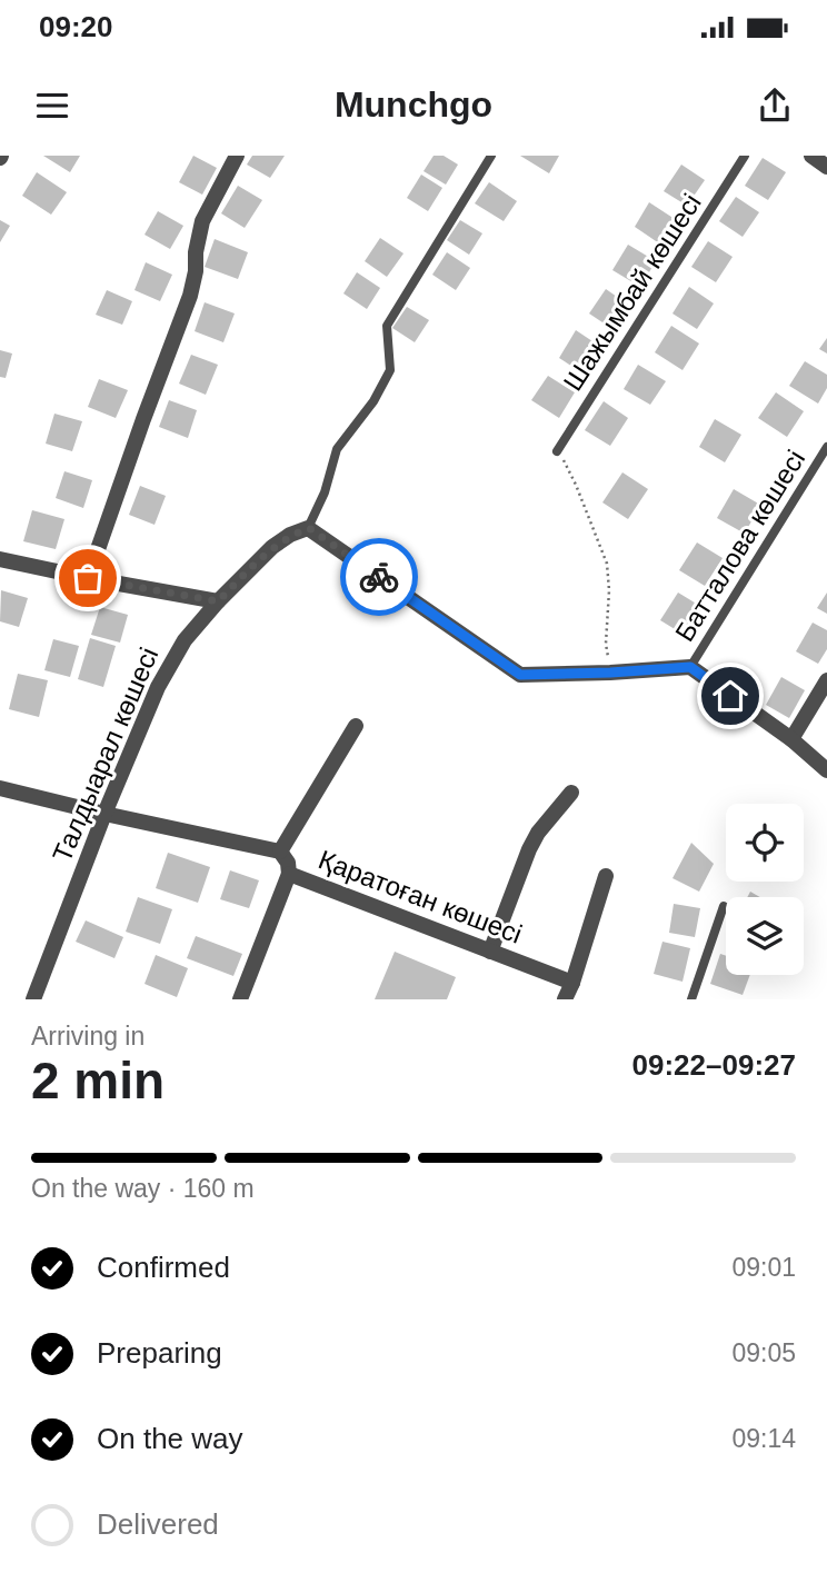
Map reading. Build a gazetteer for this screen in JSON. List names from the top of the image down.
{
  "streets": {
    "street": ["Талдыарал көшесі", "Қаратоған көшесі"],
    "lane": ["Шажымбай көшесі", "Батталова көшесі"]
  },
  "page": {
    "status": "09:20",
    "header": "Munchgo",
    "heading": ["2 min", "Arriving in", "09:22–09:27"],
    "bar": "On the way · 160 m",
    "list": [
      ["Confirmed", "09:01"],
      ["Preparing", "09:05"],
      ["On the way", "09:14"],
      "Delivered"
    ]
  }
}
